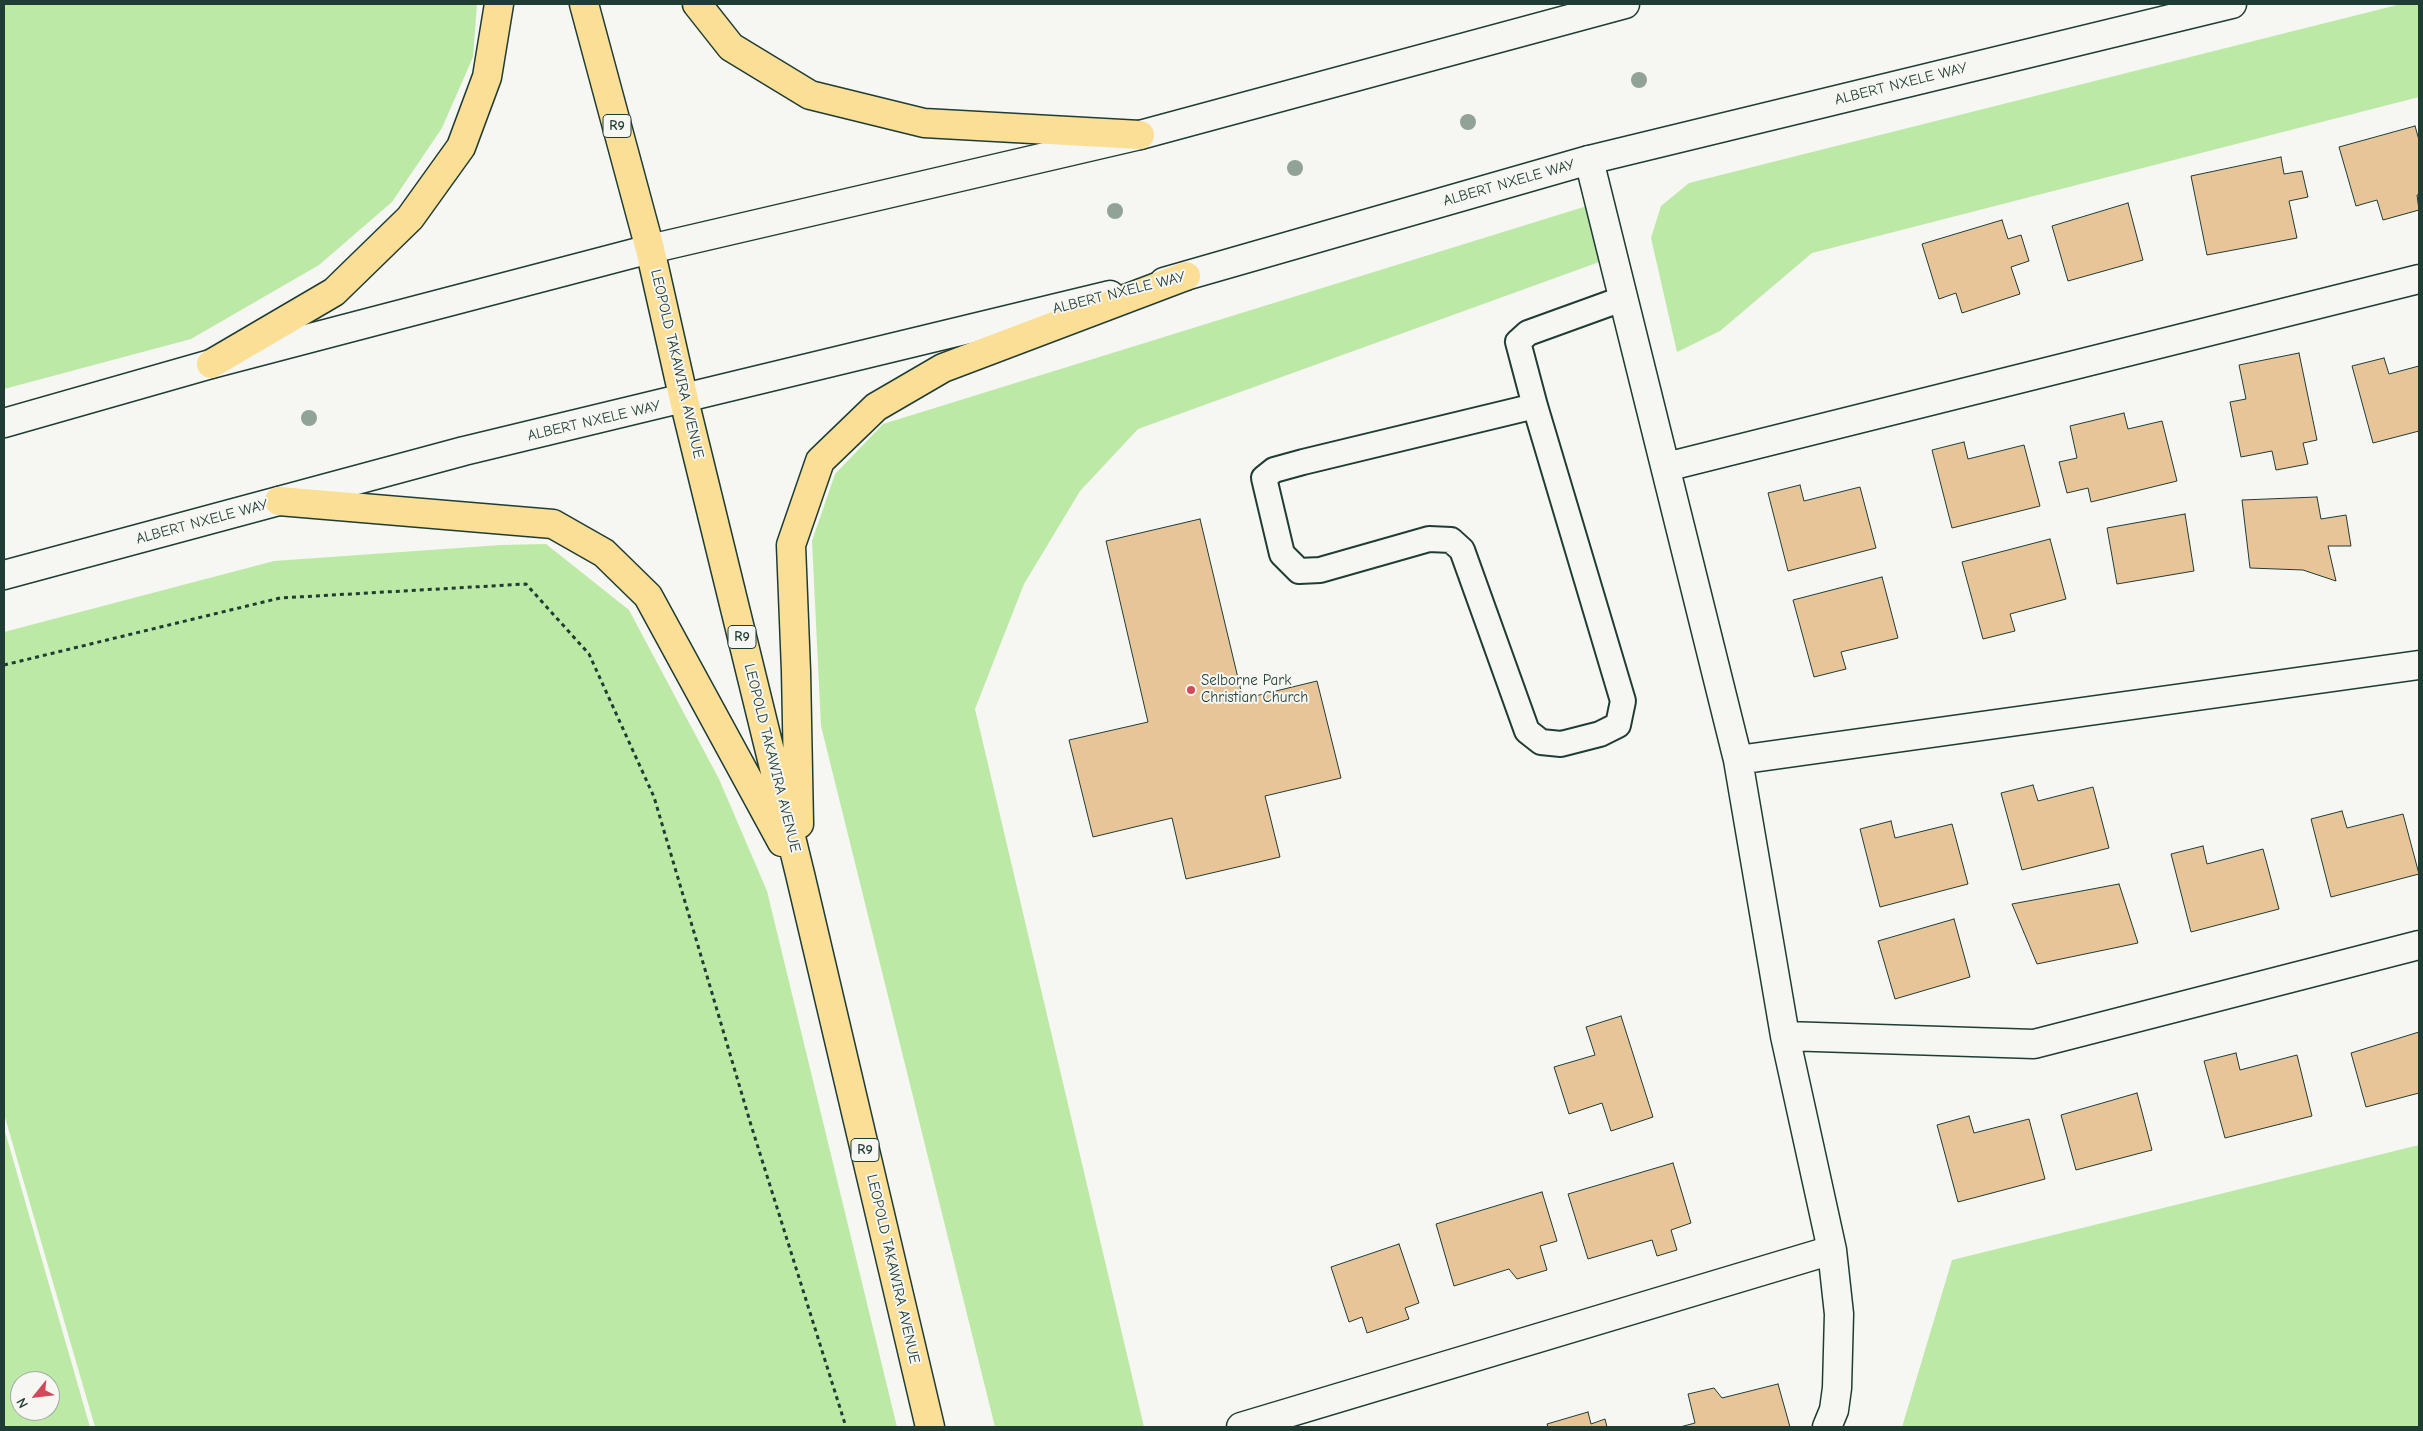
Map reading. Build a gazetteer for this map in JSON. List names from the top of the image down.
{
  "streets": {
    "highway": ["R9", "LEOPOLD TAKAWIRA AVENUE"],
    "street": ["ALBERT NXELE WAY"]
  },
  "crossings": [
    ["ALBERT NXELE WAY", "LEOPOLD TAKAWIRA AVENUE"]
  ],
  "places": ["Selborne Park Christian Church"],
  "north": "bottom left"
}
